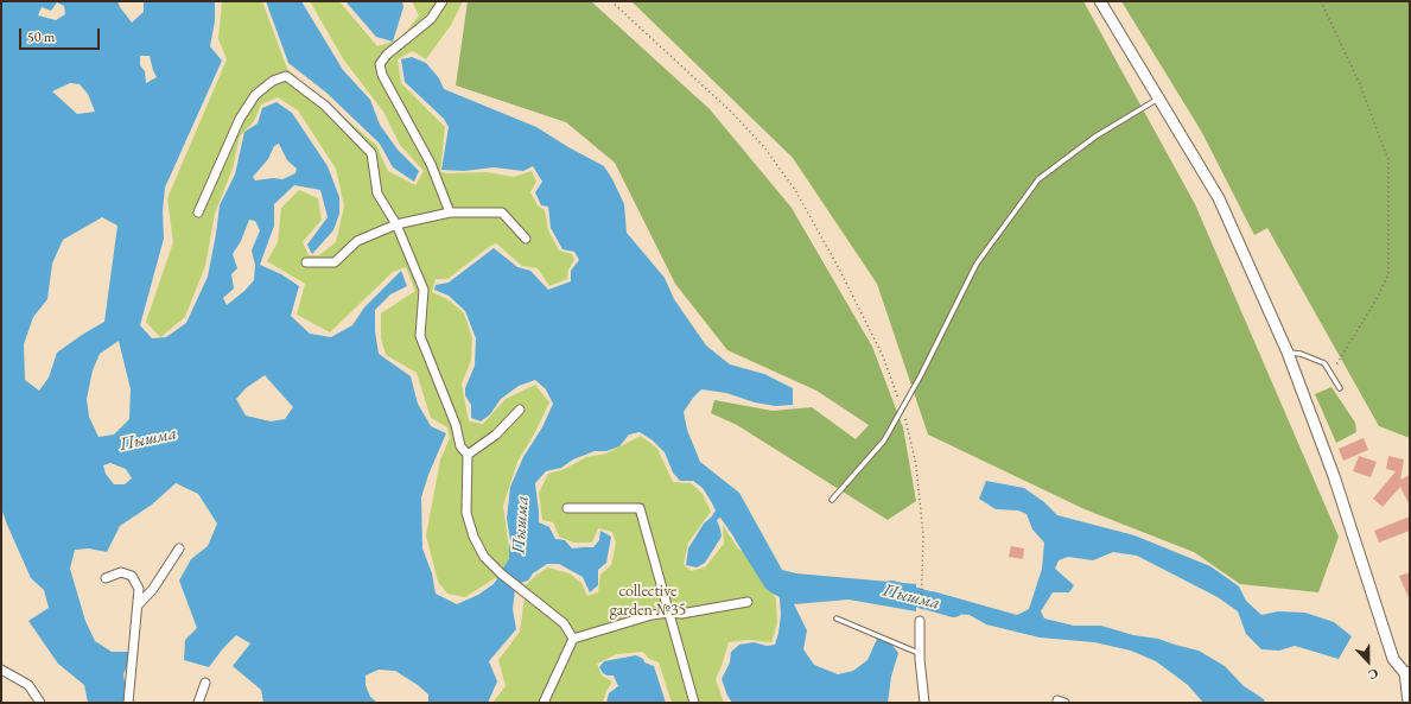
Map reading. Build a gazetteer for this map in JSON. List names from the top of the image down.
{
  "water": ["Пышма"],
  "parks": ["collective garden №35"],
  "scale_bar": "50 m",
  "north": "bottom"
}
